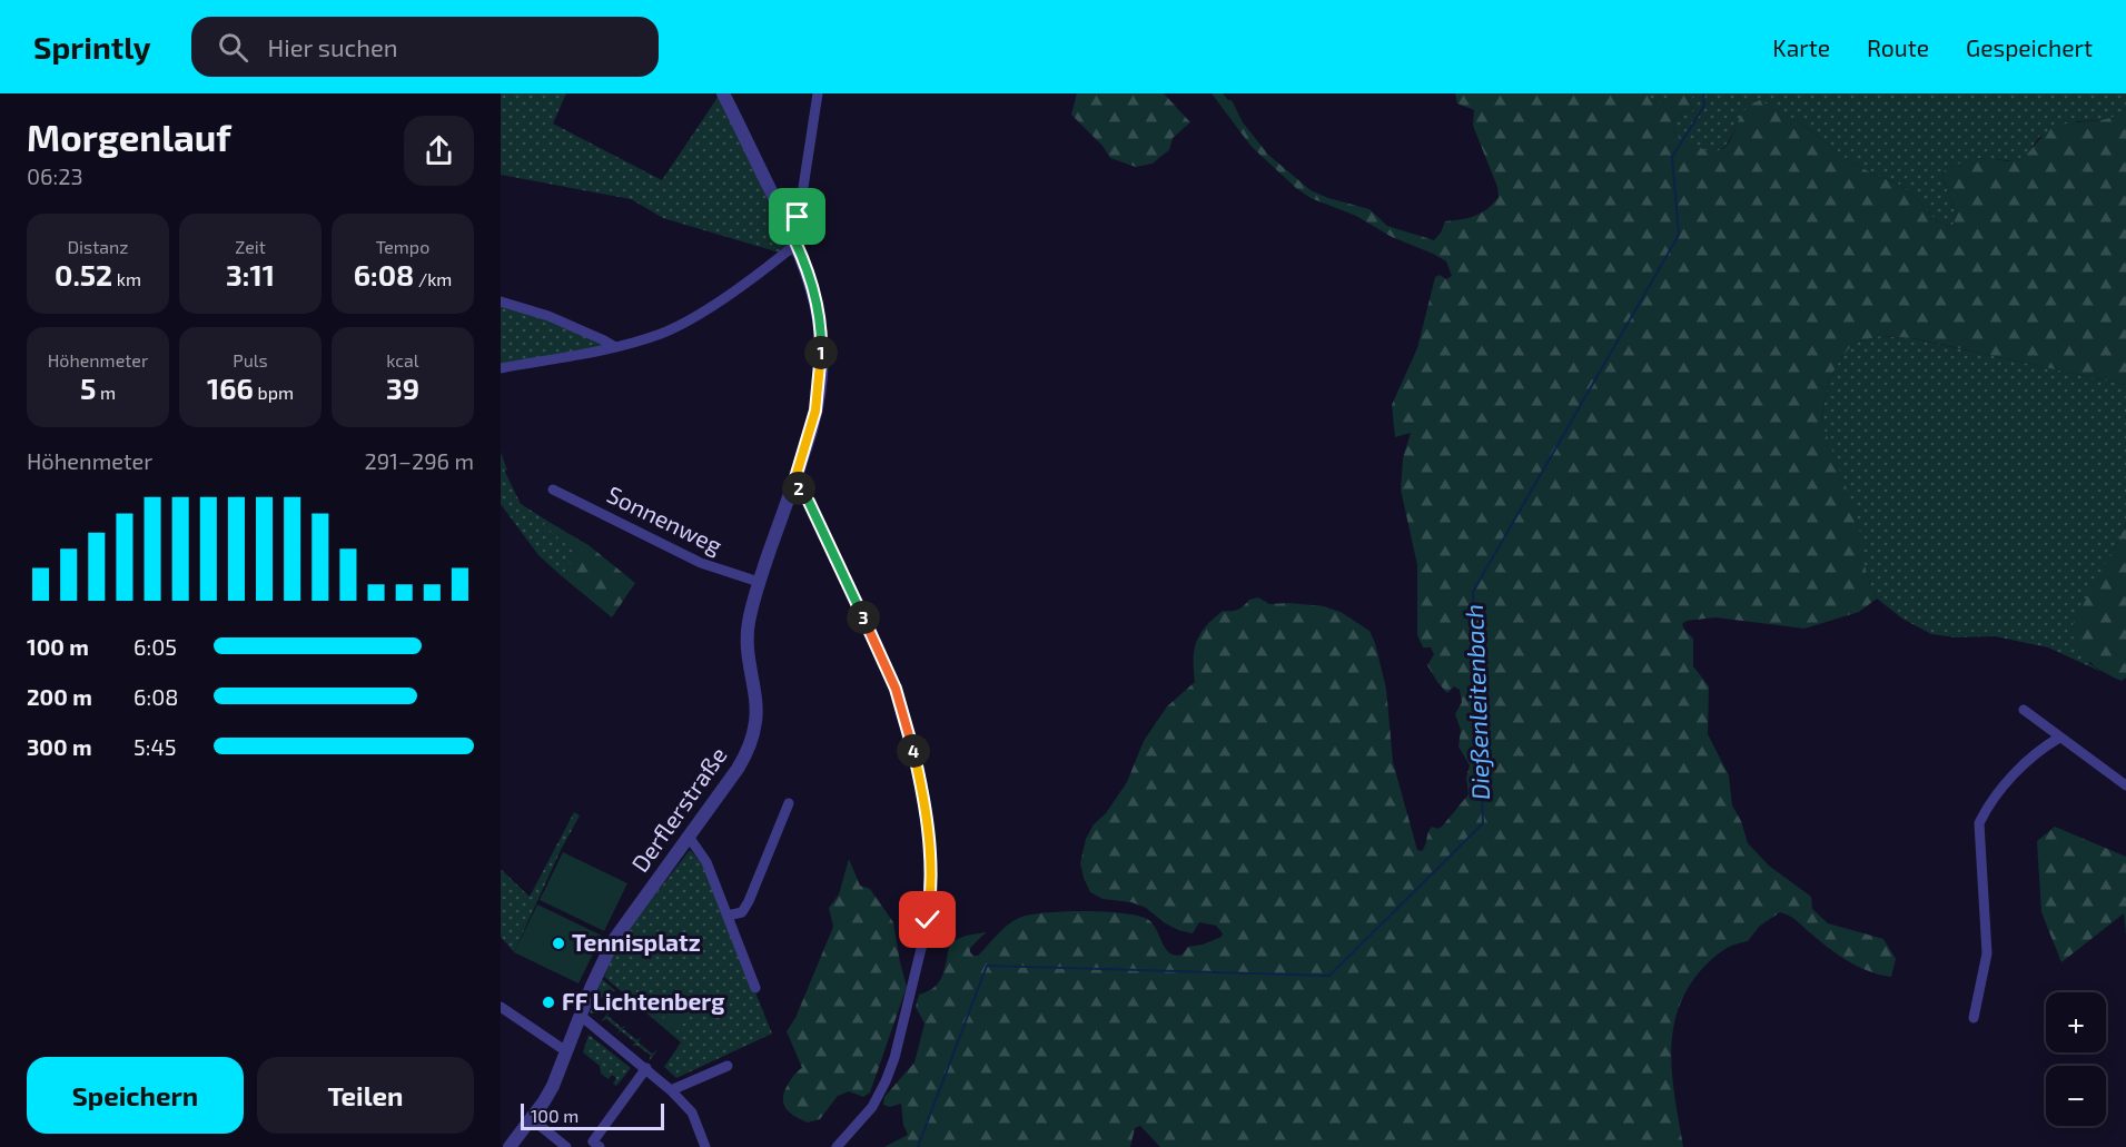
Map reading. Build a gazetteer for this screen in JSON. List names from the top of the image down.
{
  "streets": {
    "street": ["Sonnenweg", "Derflerstraße"]
  },
  "crossings": [
    ["Sonnenweg", "Derflerstraße"]
  ],
  "water": ["Dießenleitenbach"],
  "places": ["Tennisplatz", "FF Lichtenberg"],
  "scale_bar": "100 m",
  "page": {
    "header": "Sprintly",
    "search": "Hier suchen",
    "nav": ["Karte", "Route", "Gespeichert"],
    "heading": ["Morgenlauf", "06:23"],
    "stats": [
      ["Distanz", "0.52 km"],
      ["Zeit", "3:11"],
      ["Tempo", "6:08 /km"],
      ["Höhenmeter", "5 m"],
      ["Puls", "166 bpm"],
      ["kcal", "39"]
    ],
    "pins": [
      "1",
      "2",
      "3",
      "4"
    ],
    "chart": ["Höhenmeter", "291–296 m"],
    "list": [
      {
        "name": "100 m",
        "note": "6:05"
      },
      {
        "name": "200 m",
        "note": "6:08"
      },
      {
        "name": "300 m",
        "note": "5:45"
      }
    ],
    "map_buttons": ["+", "−"],
    "buttons": ["Speichern", "Teilen"],
    "scale": "100 m"
  }
}
